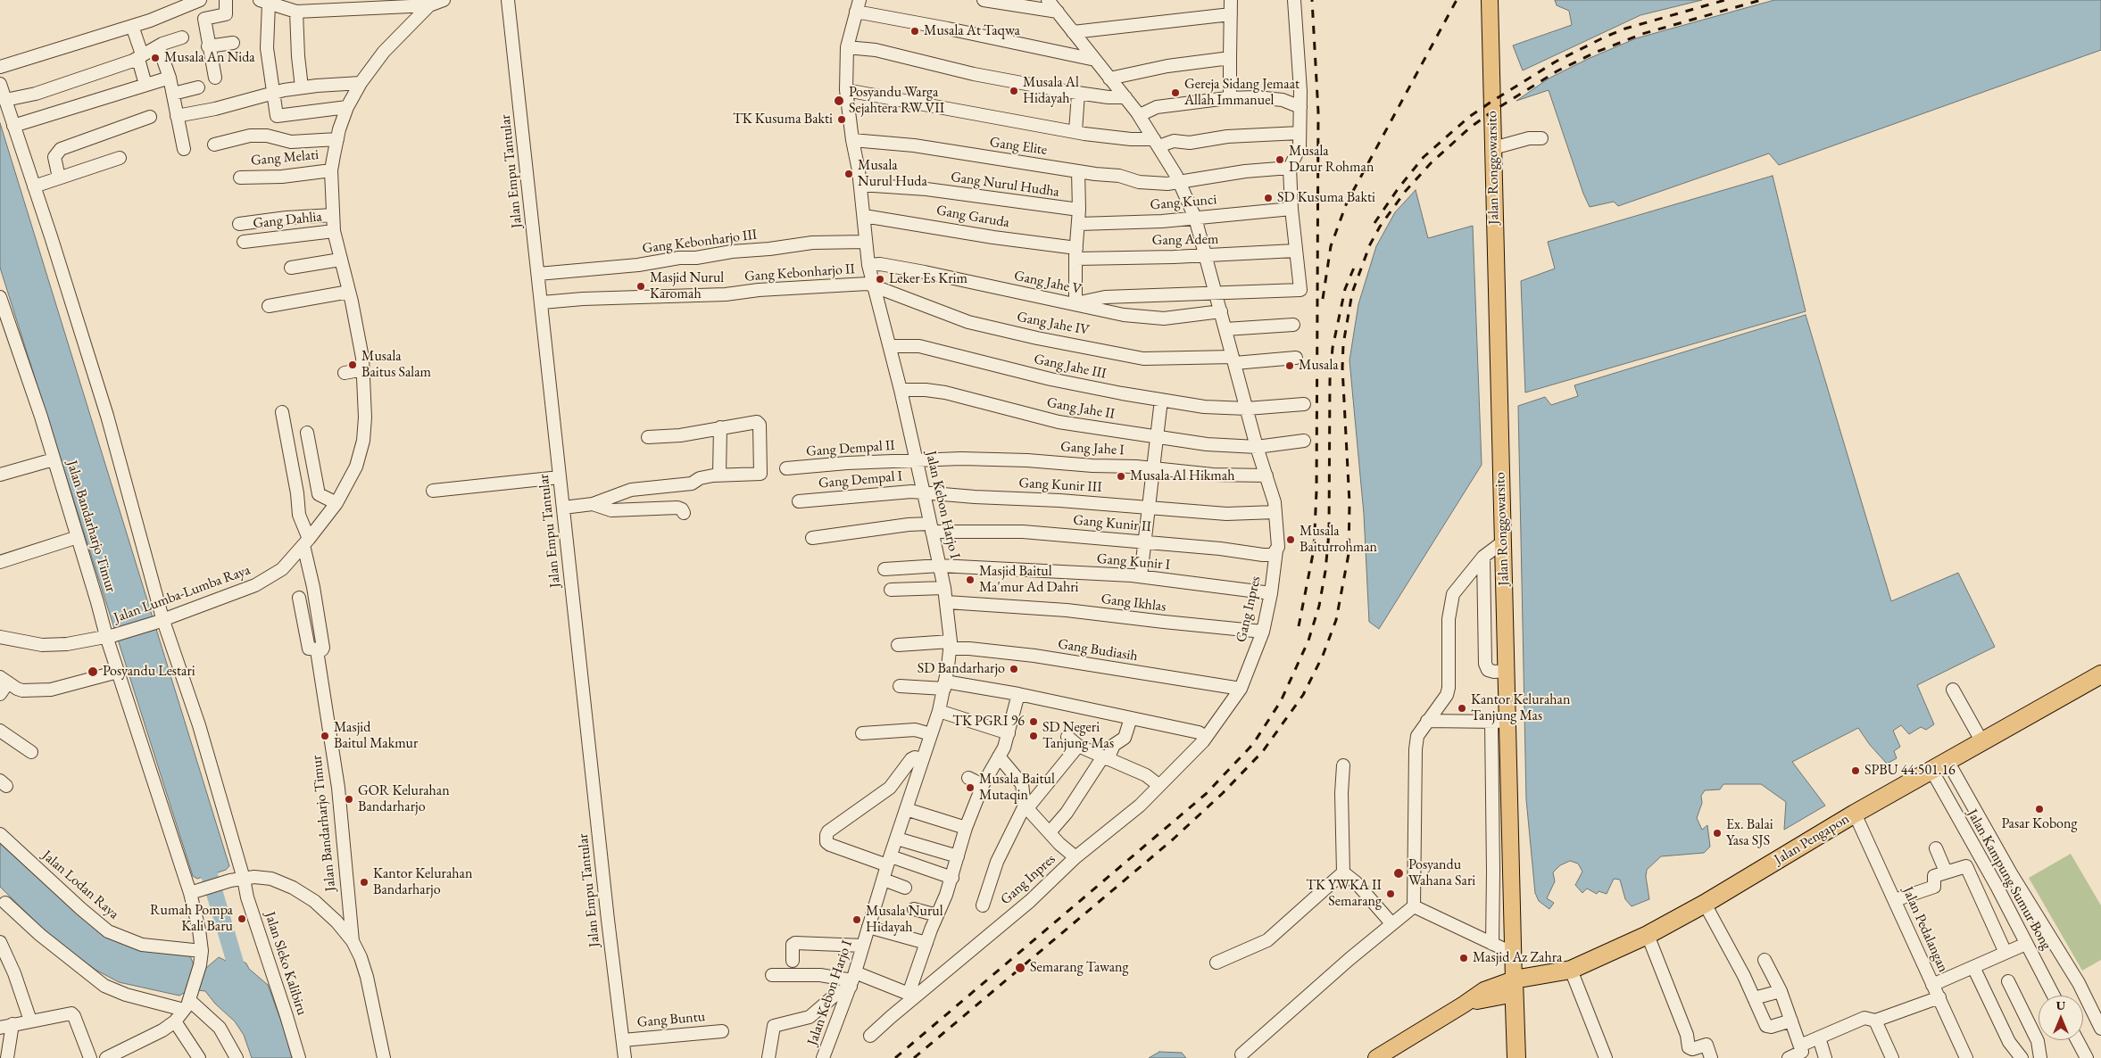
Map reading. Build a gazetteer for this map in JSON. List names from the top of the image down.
{
  "streets": {
    "highway": ["Jalan Ronggowarsito", "Jalan Pengapon"],
    "street": [
      "Gang Elite",
      "Gang Melati",
      "Jalan Empu Tantular",
      "Gang Nurul Hudha",
      "Gang Kunci",
      "Gang Garuda",
      "Gang Dahlia",
      "Gang Adem",
      "Gang Kebonharjo III",
      "Gang Kebonharjo II",
      "Gang Jahe V",
      "Gang Jahe IV",
      "Gang Jahe III",
      "Gang Jahe II",
      "Gang Dempal II",
      "Gang Jahe I",
      "Gang Dempal I",
      "Gang Kunir III",
      "Jalan Kebon Harjo I",
      "Gang Kunir II",
      "Jalan Bandarharjo Timur",
      "Gang Kunir I",
      "Jalan Lumba-Lumba Raya",
      "Gang Ikhlas",
      "Gang Inpres",
      "Gang Budiasih",
      "Jalan Kampung Sumur Bong",
      "Jalan Lodan Raya",
      "Jalan Pedalangan",
      "Jalan Sleko Kalibiru",
      "Gang Buntu"
    ]
  },
  "crossings": [
    ["Gang Elite", "Gang Nurul Hudha"],
    ["Gang Elite", "Jalan Kebon Harjo I"],
    ["Gang Elite", "Gang Inpres"],
    ["Gang Melati", "Jalan Lumba-Lumba Raya"],
    ["Jalan Ronggowarsito", "Jalan Pengapon"],
    ["Jalan Empu Tantular", "Gang Kebonharjo III"],
    ["Jalan Empu Tantular", "Gang Kebonharjo II"],
    ["Jalan Empu Tantular", "Gang Buntu"],
    ["Gang Nurul Hudha", "Jalan Kebon Harjo I"],
    ["Gang Kunci", "Gang Inpres"],
    ["Gang Garuda", "Gang Adem"],
    ["Gang Garuda", "Jalan Kebon Harjo I"],
    ["Gang Dahlia", "Jalan Lumba-Lumba Raya"],
    ["Gang Adem", "Gang Inpres"],
    ["Gang Kebonharjo III", "Jalan Kebon Harjo I"],
    ["Gang Kebonharjo II", "Gang Jahe IV"],
    ["Gang Kebonharjo II", "Jalan Kebon Harjo I"],
    ["Gang Jahe V", "Jalan Kebon Harjo I"],
    ["Gang Jahe V", "Gang Inpres"],
    ["Gang Jahe IV", "Jalan Kebon Harjo I"],
    ["Gang Jahe IV", "Gang Inpres"],
    ["Gang Jahe III", "Jalan Kebon Harjo I"],
    ["Gang Jahe III", "Gang Inpres"],
    ["Gang Jahe II", "Jalan Kebon Harjo I"],
    ["Gang Jahe II", "Gang Inpres"],
    ["Gang Dempal II", "Gang Jahe I"],
    ["Gang Dempal II", "Jalan Kebon Harjo I"],
    ["Gang Jahe I", "Jalan Kebon Harjo I"],
    ["Gang Jahe I", "Gang Inpres"],
    ["Gang Dempal I", "Gang Kunir III"],
    ["Gang Dempal I", "Jalan Kebon Harjo I"],
    ["Gang Kunir III", "Jalan Kebon Harjo I"],
    ["Gang Kunir III", "Gang Inpres"],
    ["Jalan Kebon Harjo I", "Gang Kunir II"],
    ["Jalan Kebon Harjo I", "Gang Kunir I"],
    ["Jalan Kebon Harjo I", "Gang Ikhlas"],
    ["Jalan Kebon Harjo I", "Gang Budiasih"],
    ["Gang Kunir II", "Gang Inpres"],
    ["Jalan Bandarharjo Timur", "Jalan Lumba-Lumba Raya"],
    ["Jalan Bandarharjo Timur", "Jalan Lodan Raya"],
    ["Gang Kunir I", "Gang Inpres"],
    ["Jalan Lumba-Lumba Raya", "Jalan Sleko Kalibiru"],
    ["Gang Ikhlas", "Gang Inpres"],
    ["Gang Inpres", "Gang Budiasih"],
    ["Jalan Pengapon", "Jalan Kampung Sumur Bong"],
    ["Jalan Pengapon", "Jalan Pedalangan"]
  ],
  "places": [
    "Musala At Taqwa",
    "Musala An Nida",
    "Musala Al Hidayah",
    "Gereja Sidang Jemaat Allah Immanuel",
    "Posyandu Warga Sejahtera RW VII",
    "TK Kusuma Bakti",
    "Musala Darur Rohman",
    "Musala Nurul Huda",
    "SD Kusuma Bakti",
    "Leker Es Krim",
    "Masjid Nurul Karomah",
    "Musala Baitus Salam",
    "Musala",
    "Musala Al Hikmah",
    "Musala Baiturrohman",
    "Masjid Baitul Ma'mur Ad Dahri",
    "SD Bandarharjo",
    "Posyandu Lestari",
    "Kantor Kelurahan Tanjung Mas",
    "TK PGRI 96",
    "Masjid Baitul Makmur",
    "SD Negeri Tanjung Mas",
    "SPBU 44.501.16",
    "Musala Baitul Mutaqin",
    "GOR Kelurahan Bandarharjo",
    "Pasar Kobong",
    "Ex. Balai Yasa SJS",
    "Posyandu Wahana Sari",
    "Kantor Kelurahan Bandarharjo",
    "TK YWKA II Semarang",
    "Rumah Pompa Kali Baru",
    "Musala Nurul Hidayah",
    "Masjid Az Zahra",
    "Semarang Tawang"
  ],
  "north": "top"
}
